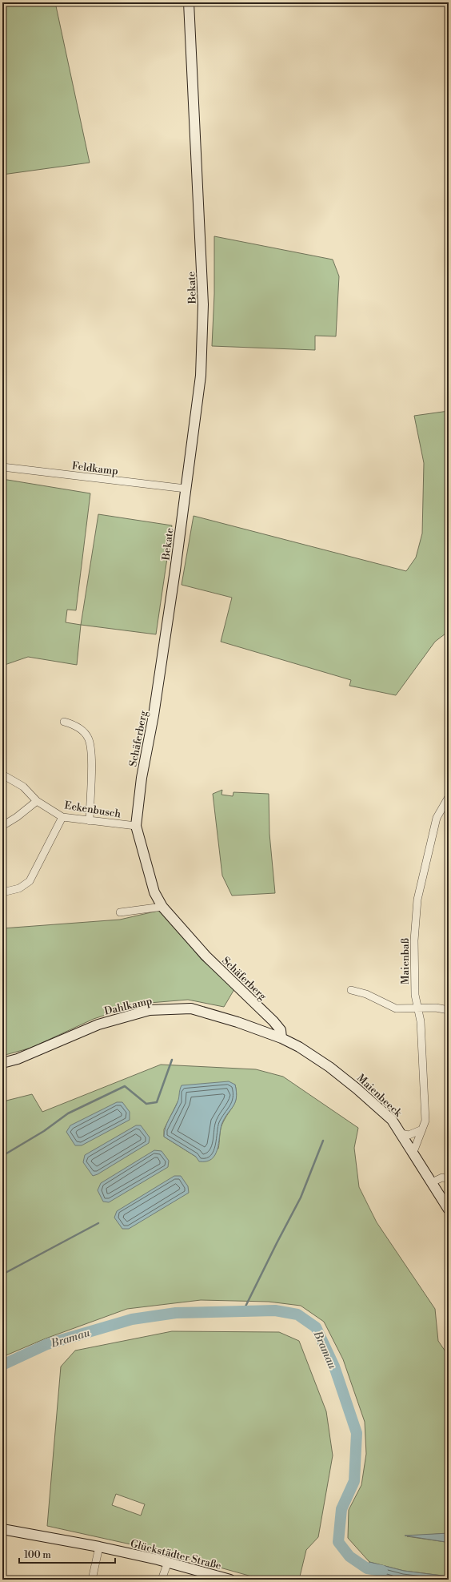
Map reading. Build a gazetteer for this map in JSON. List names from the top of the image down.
{
  "streets": {
    "main road": [
      "Bekate",
      "Schäferberg",
      "Dahlkamp",
      "Maienbeeck",
      "Glückstädter Straße"
    ],
    "street": ["Feldkamp", "Eekenbusch", "Maienbaß"]
  },
  "crossings": [
    ["Bekate", "Feldkamp"],
    ["Bekate", "Schäferberg"],
    ["Schäferberg", "Eekenbusch"],
    ["Schäferberg", "Dahlkamp"],
    ["Schäferberg", "Maienbeeck"],
    ["Maienbaß", "Maienbeeck"],
    ["Dahlkamp", "Maienbeeck"]
  ],
  "water": ["Bramau"],
  "scale_bar": "100 m"
}
